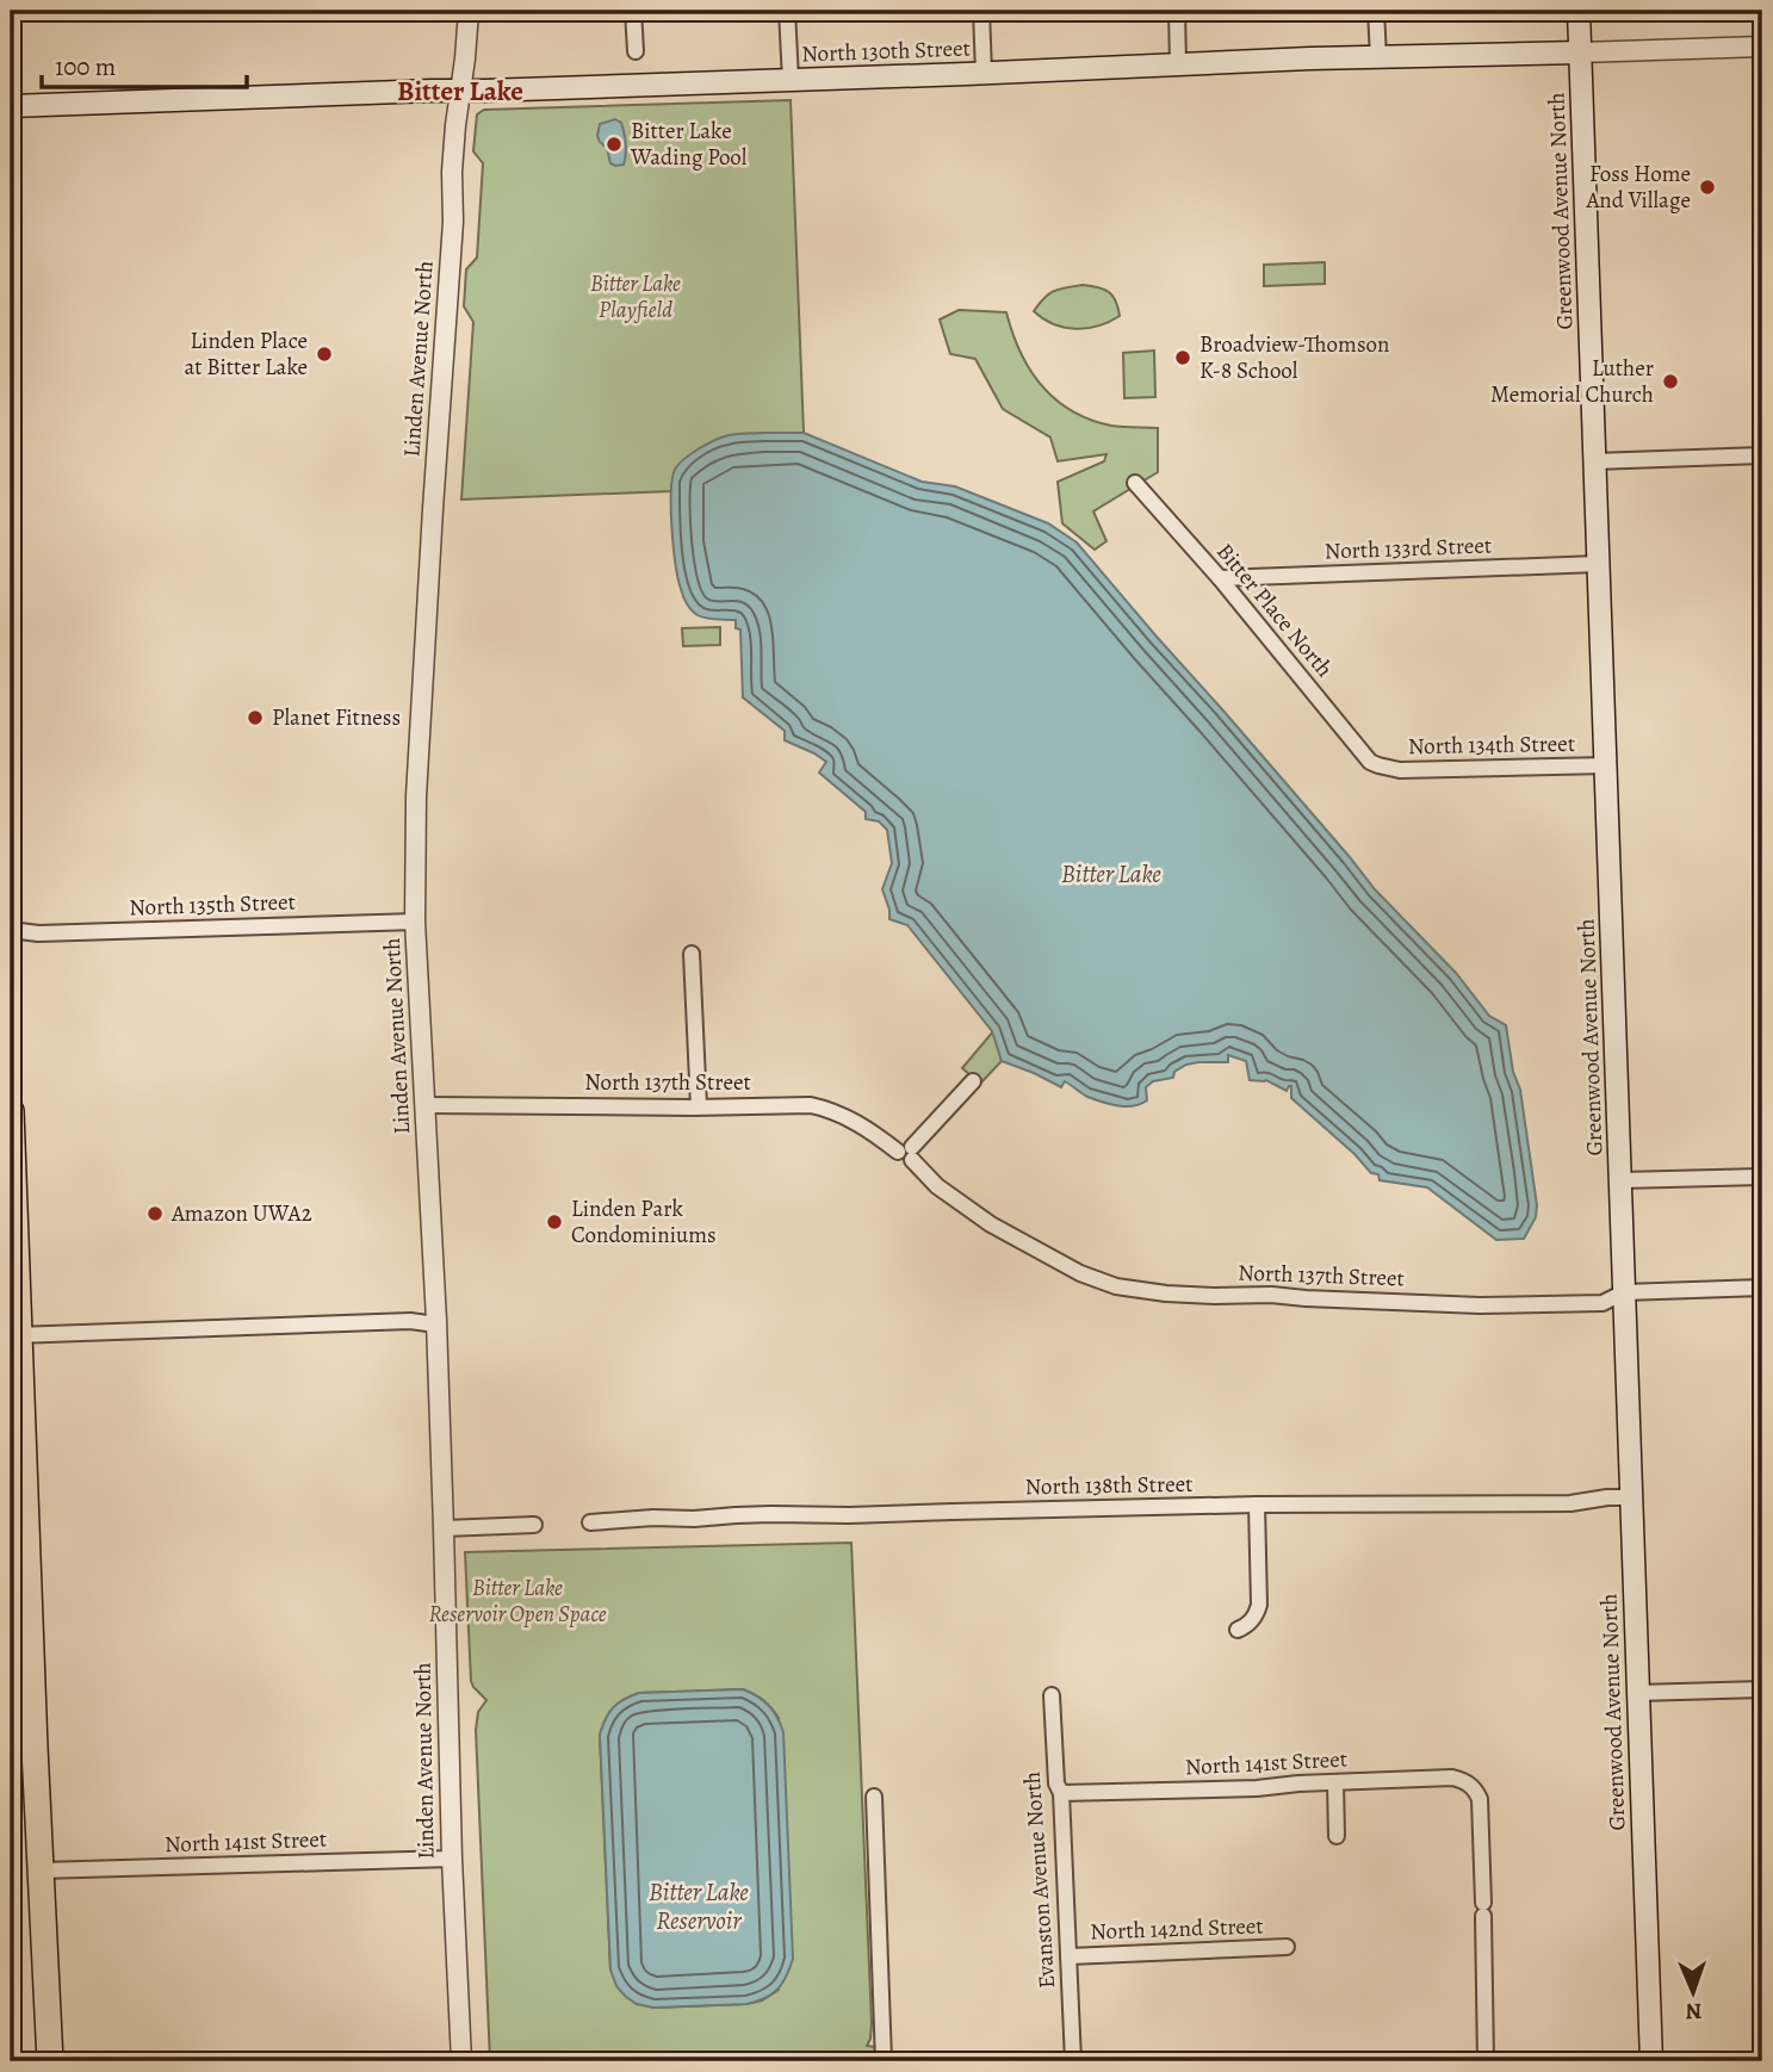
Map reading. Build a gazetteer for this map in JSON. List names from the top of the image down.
{
  "streets": {
    "main road": ["North 130th Street", "Greenwood Avenue North"],
    "street": [
      "Linden Avenue North",
      "North 133rd Street",
      "Bitter Place North",
      "North 134th Street",
      "North 135th Street",
      "North 137th Street",
      "North 138th Street",
      "North 141st Street",
      "Evanston Avenue North",
      "North 142nd Street"
    ]
  },
  "crossings": [
    ["North 130th Street", "Greenwood Avenue North"],
    ["North 130th Street", "Linden Avenue North"],
    ["Greenwood Avenue North", "North 133rd Street"],
    ["Greenwood Avenue North", "North 134th Street"],
    ["Greenwood Avenue North", "North 137th Street"],
    ["Greenwood Avenue North", "North 138th Street"],
    ["Linden Avenue North", "North 135th Street"],
    ["Linden Avenue North", "North 137th Street"],
    ["Linden Avenue North", "North 141st Street"],
    ["North 133rd Street", "Bitter Place North"],
    ["Bitter Place North", "North 134th Street"],
    ["North 141st Street", "Evanston Avenue North"],
    ["Evanston Avenue North", "North 142nd Street"]
  ],
  "districts": ["Bitter Lake"],
  "water": ["Bitter Lake", "Bitter Lake Reservoir"],
  "parks": ["Bitter Lake Playfield", "Bitter Lake Reservoir Open Space"],
  "places": [
    "Bitter Lake Wading Pool",
    "Foss Home And Village",
    "Linden Place at Bitter Lake",
    "Broadview-Thomson K-8 School",
    "Luther Memorial Church",
    "Planet Fitness",
    "Amazon UWA2",
    "Linden Park Condominiums"
  ],
  "scale_bar": "100 m",
  "north": "bottom"
}
